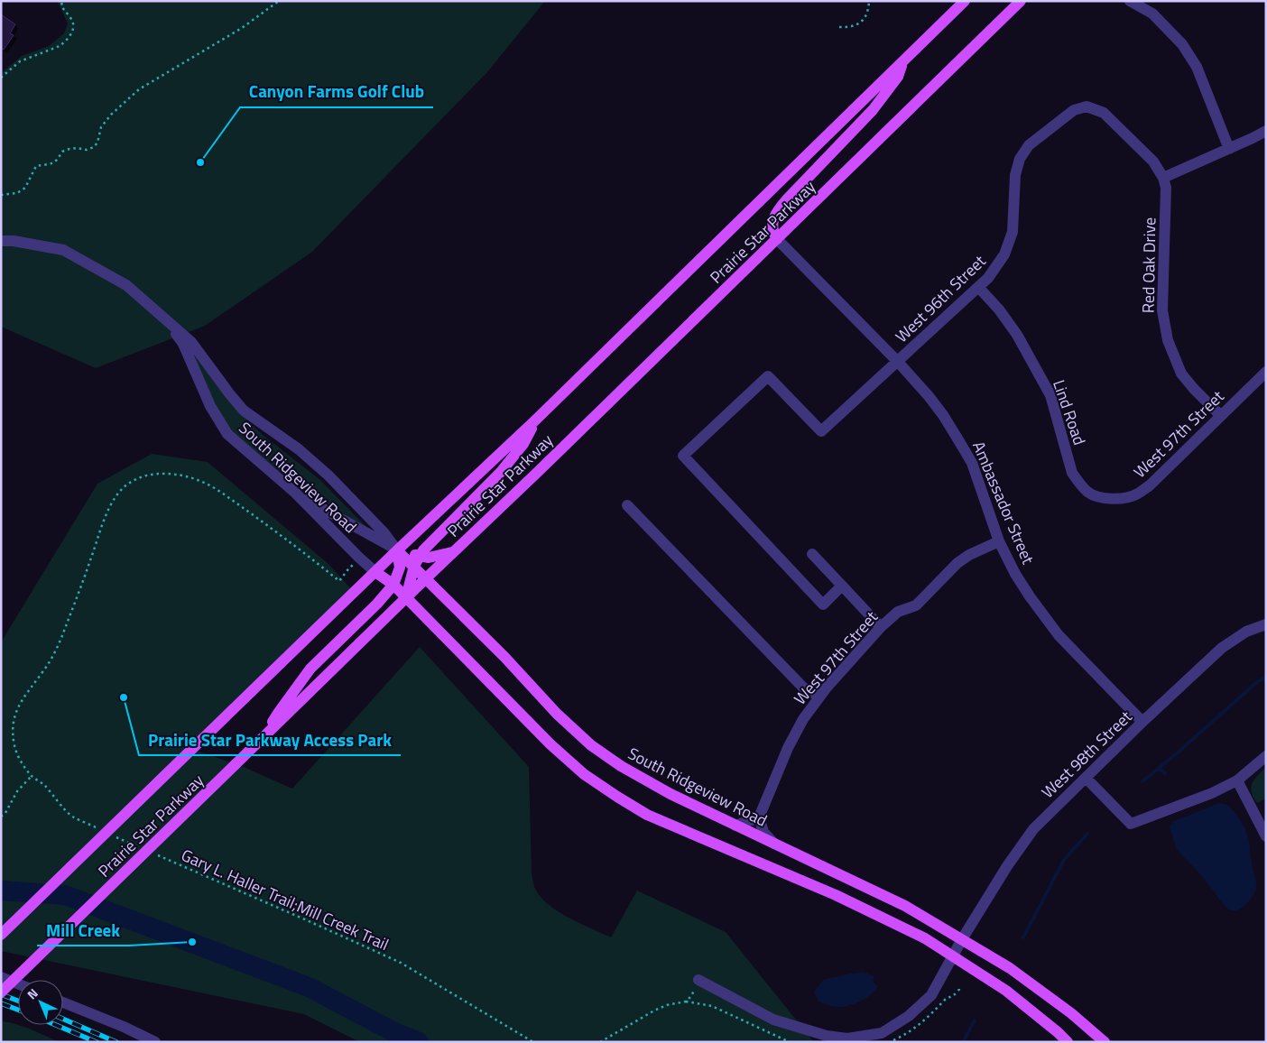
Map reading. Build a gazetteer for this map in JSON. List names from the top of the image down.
{
  "streets": {
    "main road": ["Prairie Star Parkway", "South Ridgeview Road"],
    "street": [
      "Red Oak Drive",
      "West 96th Street",
      "Lind Road",
      "West 97th Street",
      "Ambassador Street",
      "West 98th Street"
    ],
    "path": ["Gary L. Haller Trail;Mill Creek Trail"]
  },
  "crossings": [
    ["Prairie Star Parkway", "South Ridgeview Road"],
    ["Prairie Star Parkway", "Ambassador Street"],
    ["Red Oak Drive", "West 96th Street"],
    ["Red Oak Drive", "West 97th Street"],
    ["West 96th Street", "Lind Road"],
    ["West 96th Street", "Ambassador Street"],
    ["Lind Road", "West 97th Street"],
    ["West 97th Street", "Ambassador Street"],
    ["South Ridgeview Road", "West 98th Street"],
    ["Ambassador Street", "West 98th Street"]
  ],
  "places": ["Canyon Farms Golf Club", "Prairie Star Parkway Access Park", "Mill Creek"],
  "north": "top left"
}
